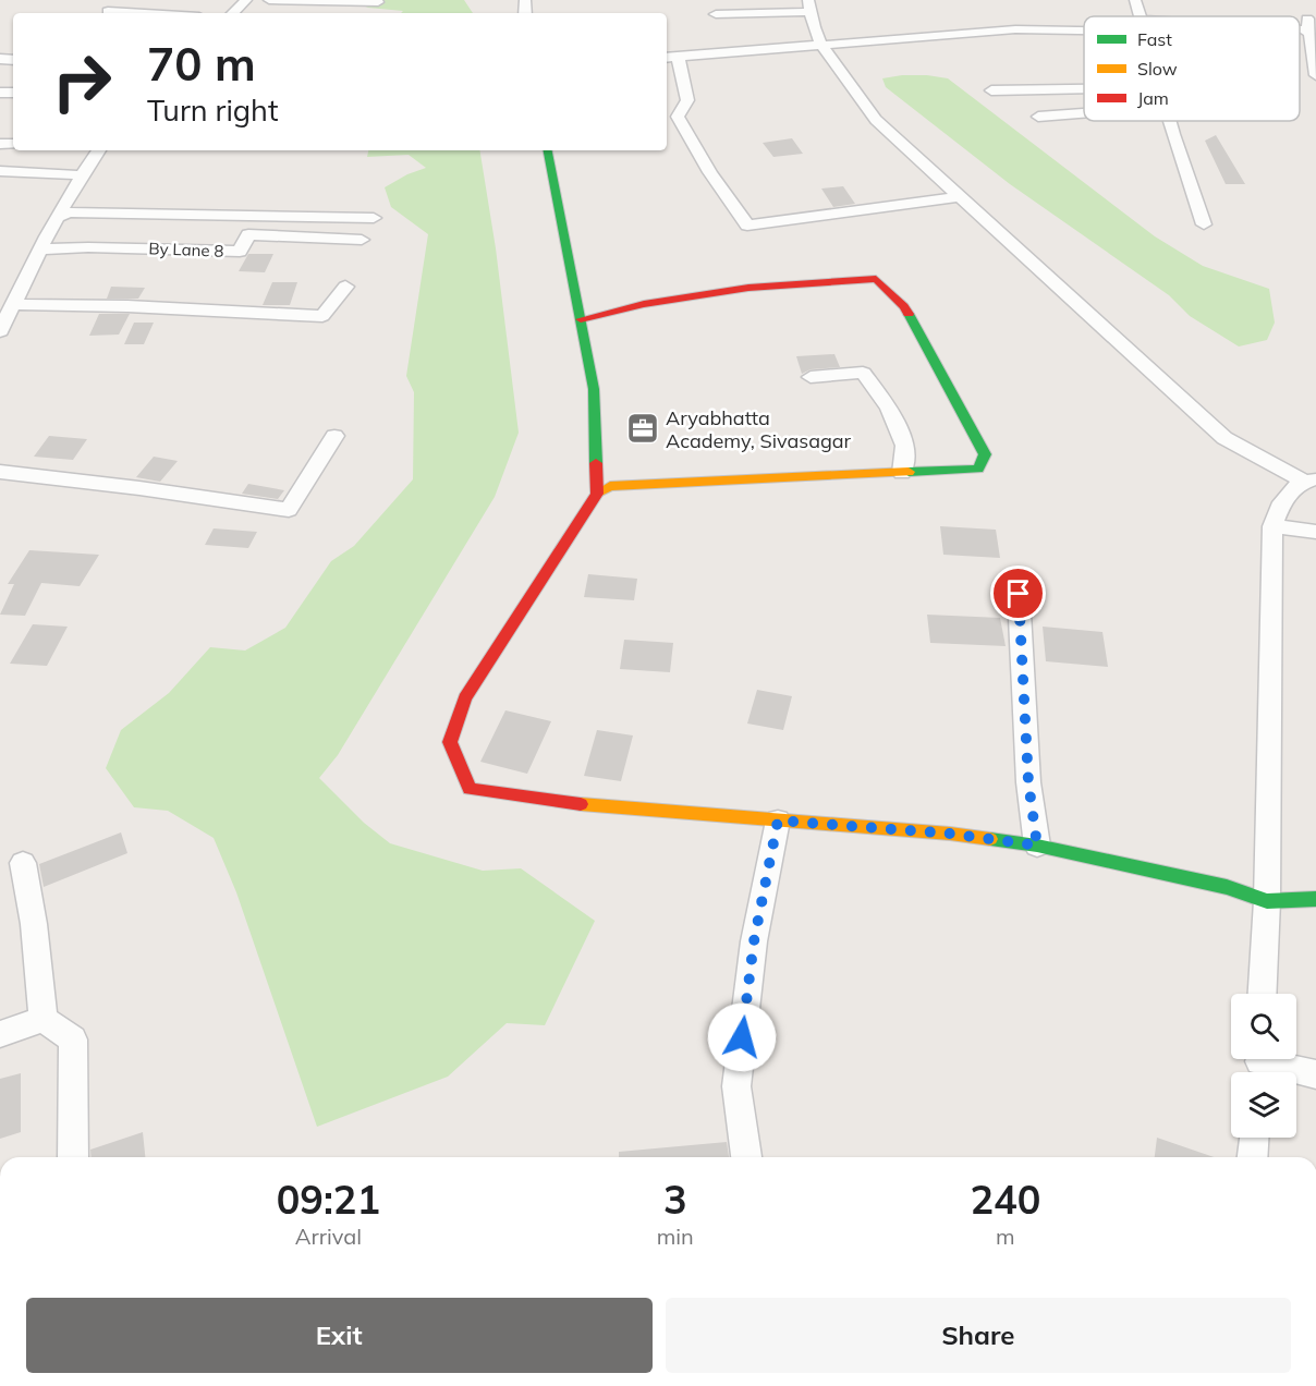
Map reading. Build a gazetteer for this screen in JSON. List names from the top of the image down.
{
  "streets": {
    "street": ["By Lane 8"]
  },
  "places": {
    "office": ["Aryabhatta Academy, Sivasagar"]
  },
  "legend": ["Fast", "Slow", "Jam"],
  "page": {
    "turn": ["70 m", "Turn right"],
    "eta": [
      "09:21",
      "Arrival",
      "3",
      "min",
      "240",
      "m"
    ],
    "buttons": ["Exit", "Share"]
  }
}
